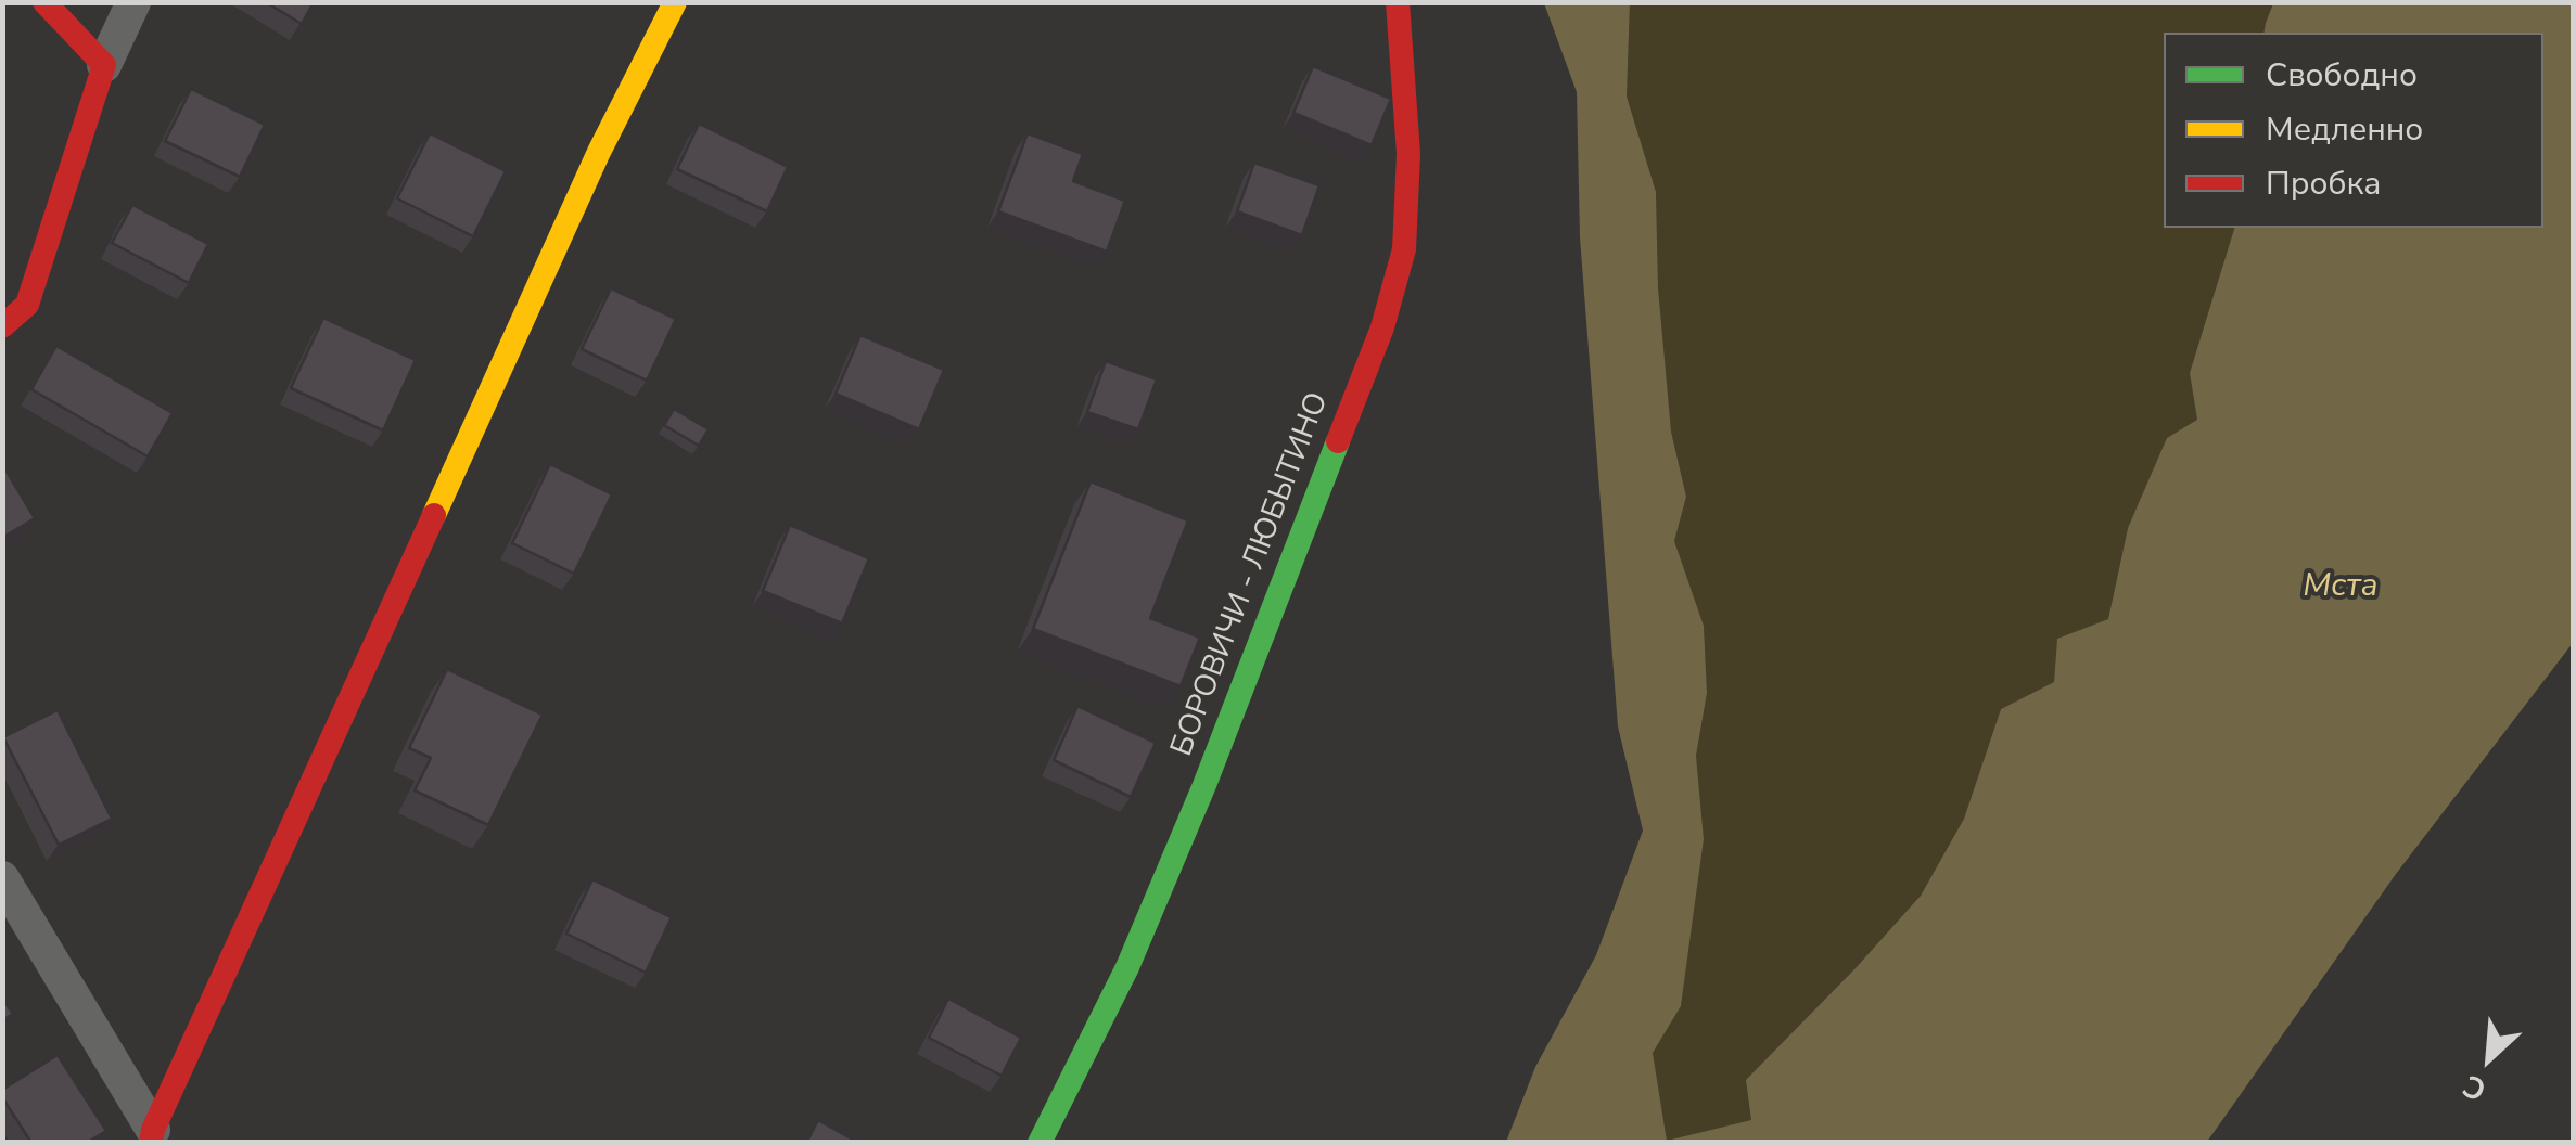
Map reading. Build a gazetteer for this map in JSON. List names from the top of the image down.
{
  "streets": {
    "street": ["БОРОВИЧИ - ЛЮБЫТИНО"]
  },
  "water": ["Мста"],
  "legend": ["Свободно", "Медленно", "Пробка"],
  "north": "bottom left"
}
